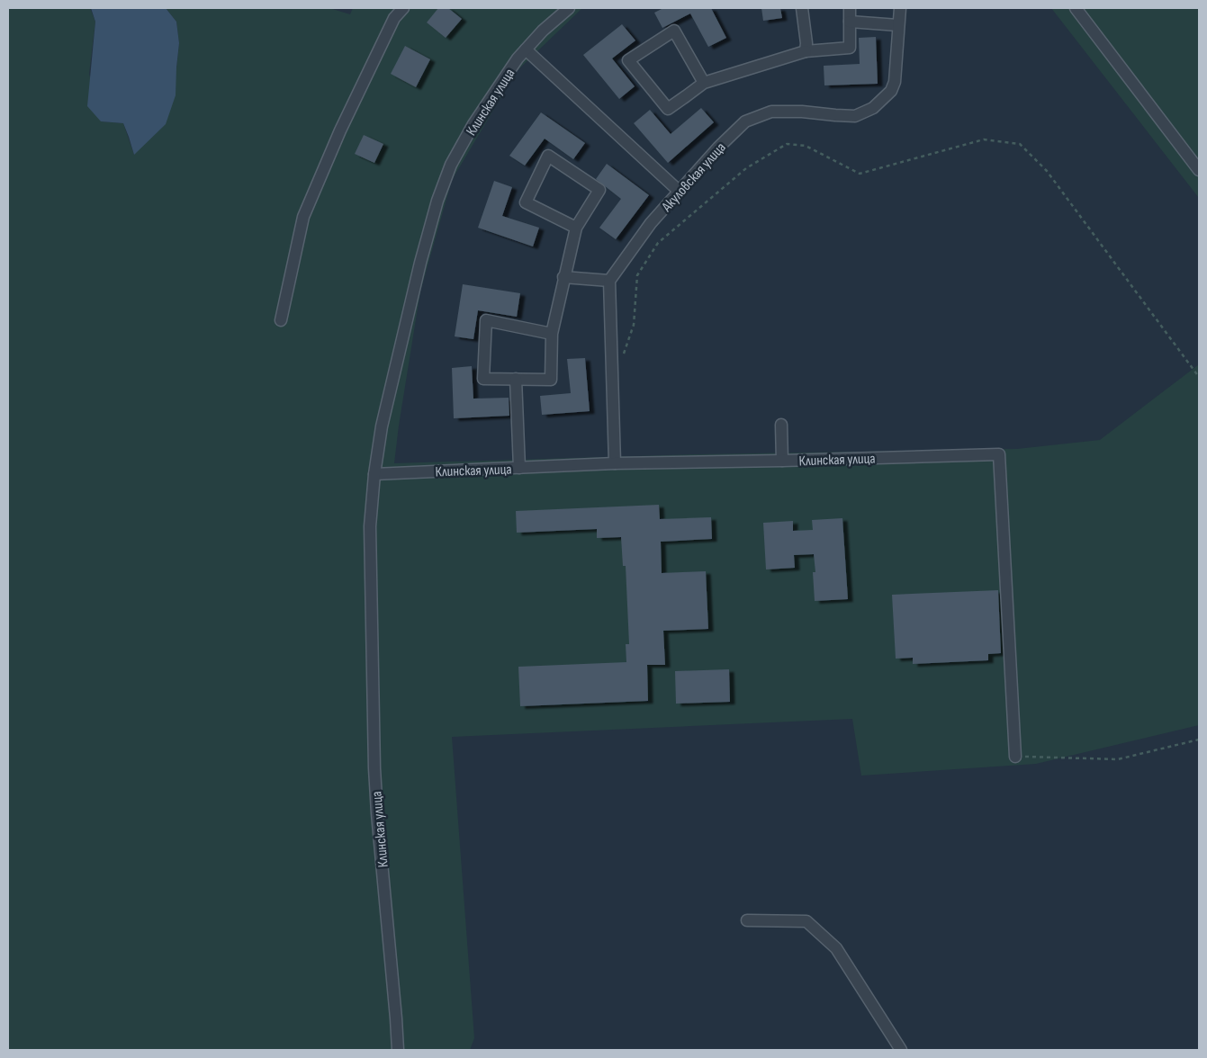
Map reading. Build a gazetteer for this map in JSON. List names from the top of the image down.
{
  "streets": {
    "street": ["Клинская улица", "Акуловская улица"]
  }
}
